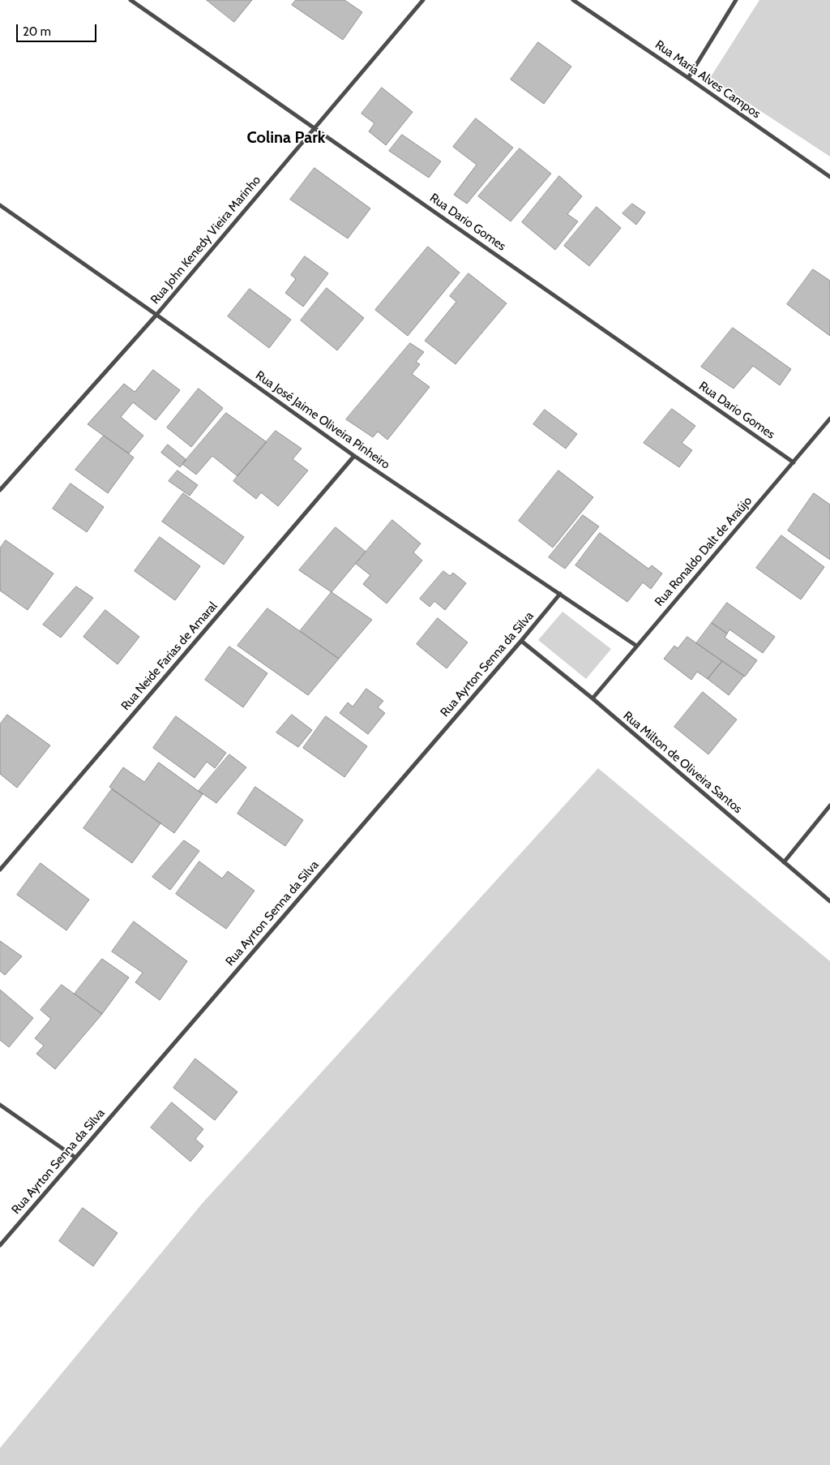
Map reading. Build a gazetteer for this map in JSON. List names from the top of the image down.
{
  "streets": {
    "street": [
      "Rua Maria Alves Campos",
      "Rua Dario Gomes",
      "Rua John Kenedy Vieira Marinho",
      "Rua José Jaime Oliveira Pinheiro",
      "Rua Ronaldo Dalt de Araújo",
      "Rua Neide Farias de Amaral",
      "Rua Ayrton Senna da Silva",
      "Rua Milton de Oliveira Santos"
    ]
  },
  "crossings": [
    ["Rua Dario Gomes", "Rua John Kenedy Vieira Marinho"],
    ["Rua Dario Gomes", "Rua Ronaldo Dalt de Araújo"],
    ["Rua John Kenedy Vieira Marinho", "Rua José Jaime Oliveira Pinheiro"],
    ["Rua José Jaime Oliveira Pinheiro", "Rua Ronaldo Dalt de Araújo"],
    ["Rua José Jaime Oliveira Pinheiro", "Rua Neide Farias de Amaral"],
    ["Rua José Jaime Oliveira Pinheiro", "Rua Ayrton Senna da Silva"],
    ["Rua Ronaldo Dalt de Araújo", "Rua Milton de Oliveira Santos"],
    ["Rua Ayrton Senna da Silva", "Rua Milton de Oliveira Santos"]
  ],
  "districts": ["Colina Park"],
  "scale_bar": "20 m"
}
